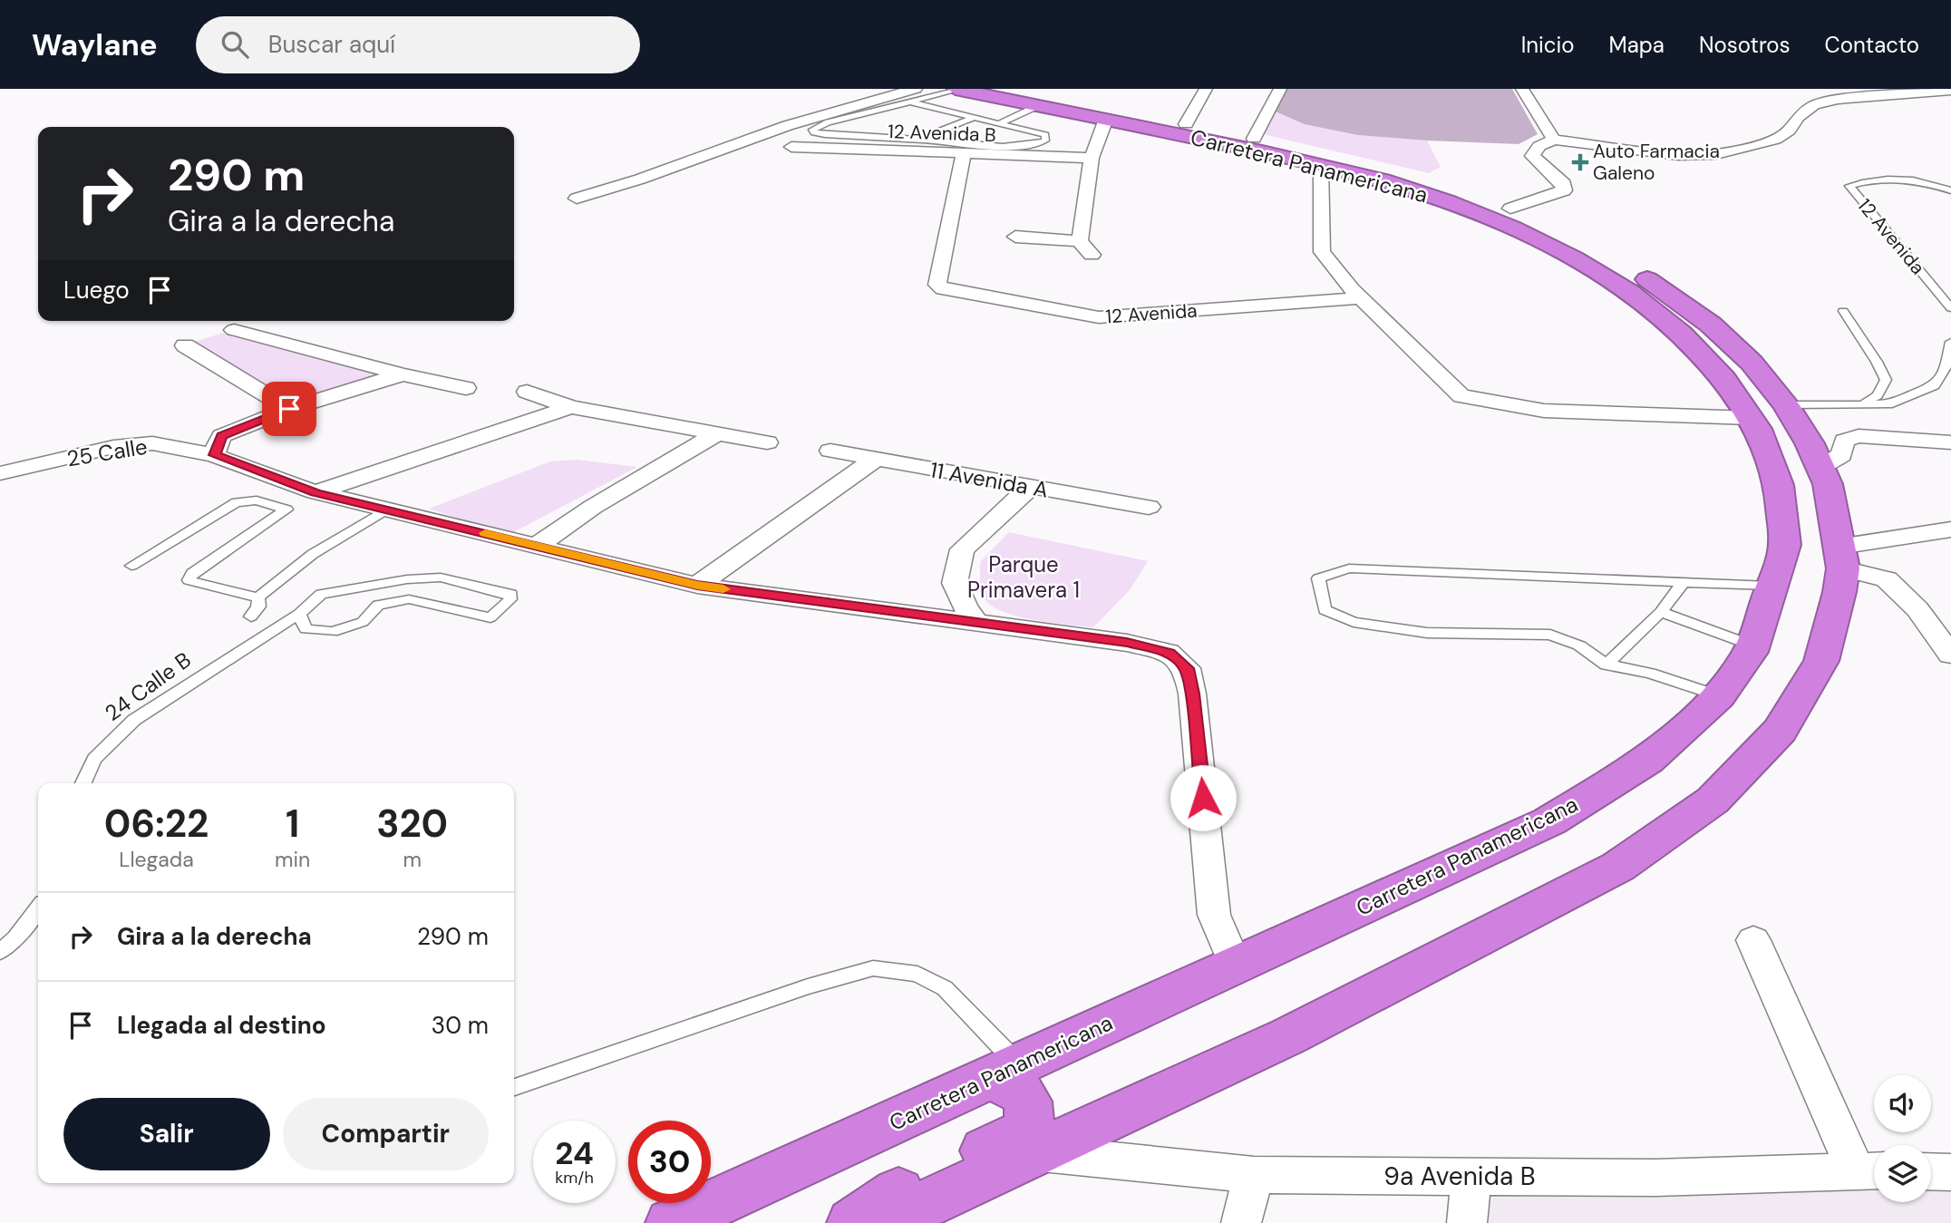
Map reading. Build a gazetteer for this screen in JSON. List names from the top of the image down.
{
  "streets": {
    "highway": ["Carretera Panamericana"],
    "street": [
      "12 Avenida B",
      "12 Avenida",
      "25 Calle",
      "11 Avenida A",
      "9a Avenida B"
    ],
    "lane": ["24 Calle B"]
  },
  "crossings": [
    ["12 Avenida B", "12 Avenida"],
    ["Carretera Panamericana", "25 Calle"],
    ["Carretera Panamericana", "9a Avenida B"]
  ],
  "parks": ["Parque Primavera 1"],
  "places": {
    "health": ["Auto Farmacia Galeno"]
  },
  "page": {
    "header": "Waylane",
    "search": "Buscar aquí",
    "nav": [
      "Inicio",
      "Mapa",
      "Nosotros",
      "Contacto"
    ],
    "turn": ["290 m", "Gira a la derecha"],
    "then": "Luego",
    "eta": [
      "06:22",
      "Llegada",
      "1",
      "min",
      "320",
      "m"
    ],
    "list": [
      {
        "name": "Gira a la derecha",
        "value": "290 m"
      },
      {
        "name": "Llegada al destino",
        "value": "30 m"
      }
    ],
    "buttons": ["Salir", "Compartir"],
    "speed": "24 km/h",
    "limit": "30"
  }
}
